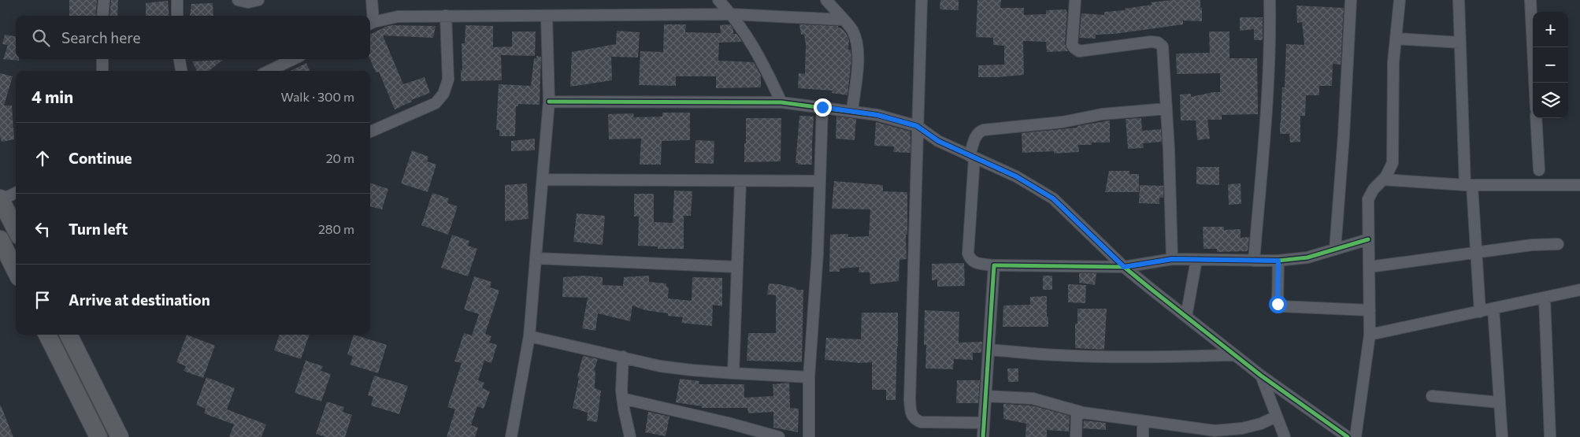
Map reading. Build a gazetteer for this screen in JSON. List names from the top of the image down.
{
  "page": {
    "map_buttons": ["+", "−"],
    "search": "Search here",
    "heading": ["4 min", "Walk · 300 m"],
    "list": [
      ["Continue", "20 m"],
      ["Turn left", "280 m"],
      "Arrive at destination"
    ]
  }
}
